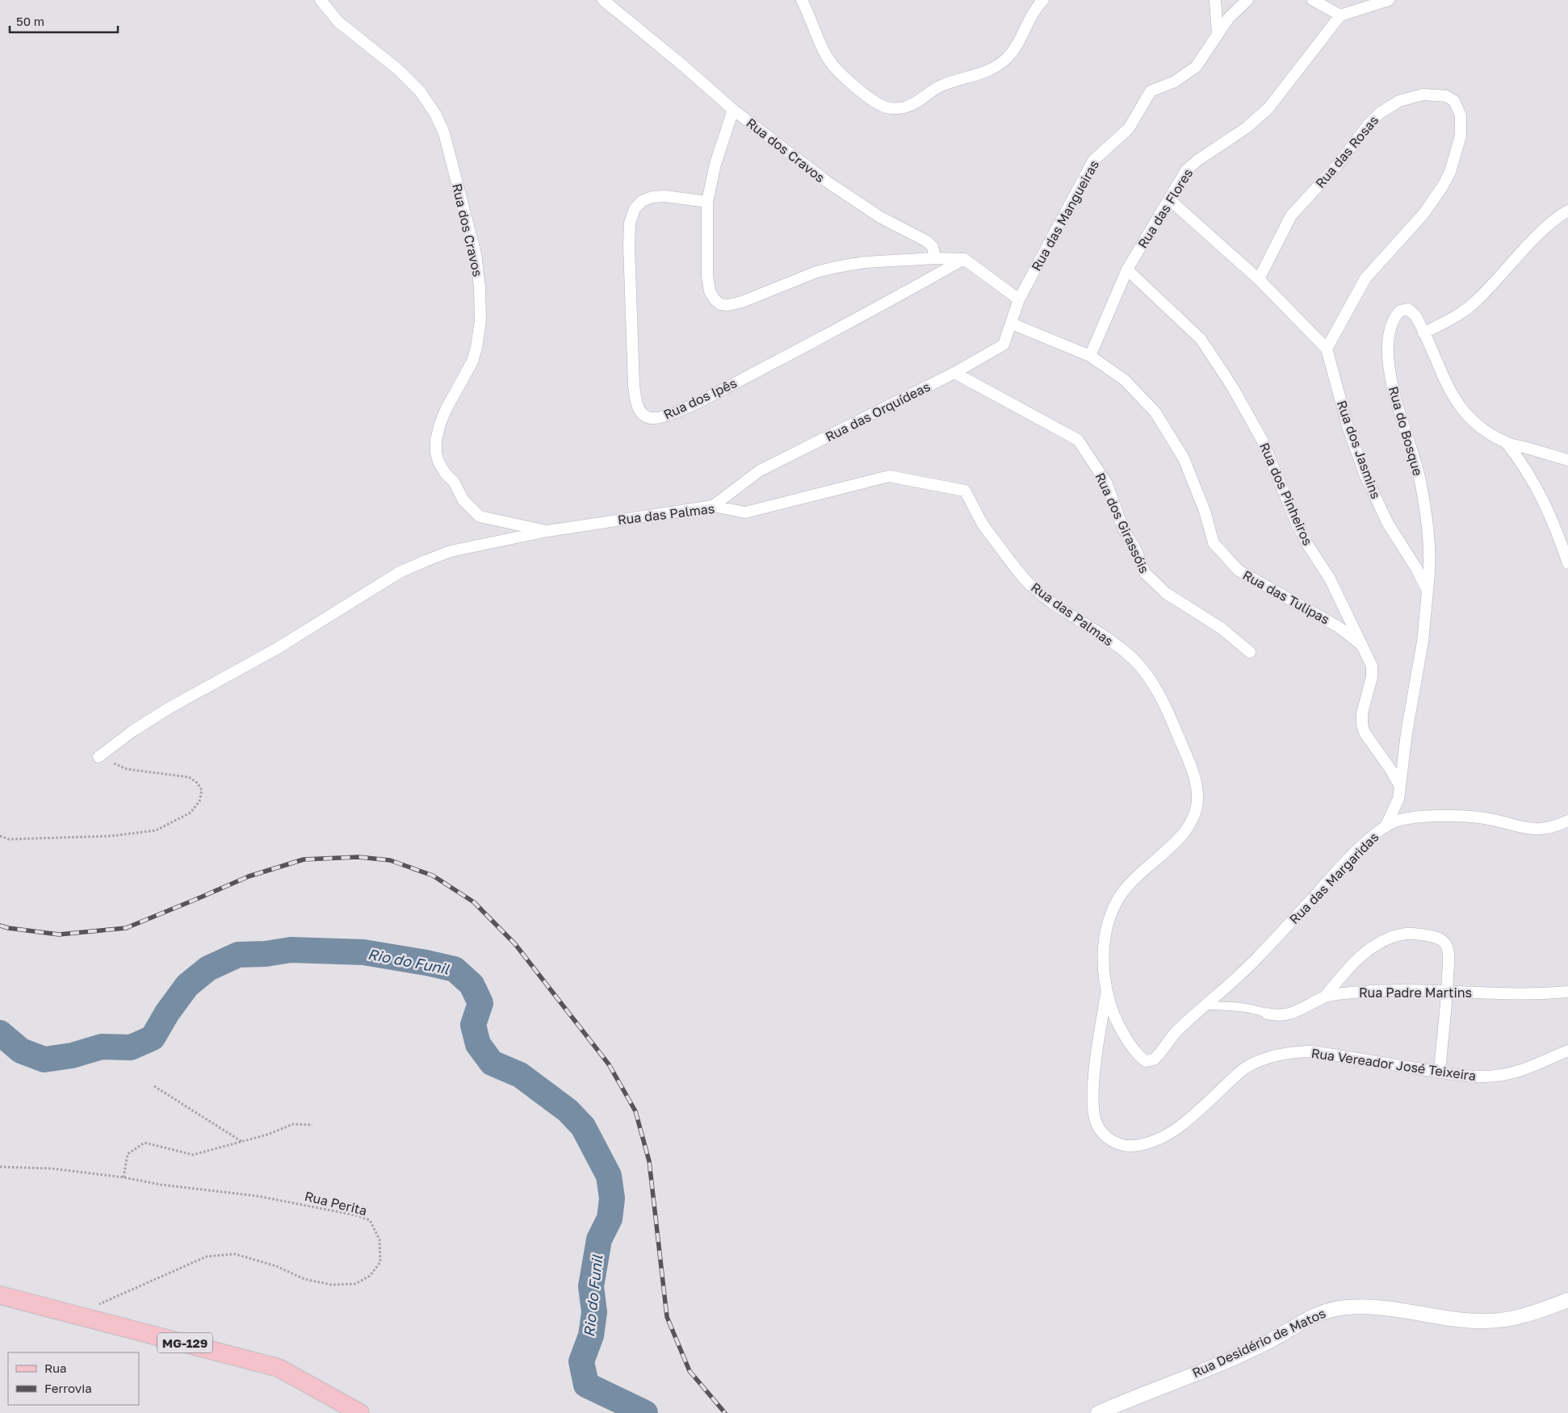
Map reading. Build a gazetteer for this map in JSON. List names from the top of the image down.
{
  "streets": {
    "main road": ["MG-129"],
    "street": [
      "Rua dos Cravos",
      "Rua das Rosas",
      "Rua das Flores",
      "Rua das Mangueiras",
      "Rua dos Ipês",
      "Rua das Orquídeas",
      "Rua do Bosque",
      "Rua dos Jasmins",
      "Rua dos Pinheiros",
      "Rua das Palmas",
      "Rua dos Girassóis",
      "Rua das Tulipas",
      "Rua das Margaridas",
      "Rua Padre Martins",
      "Rua Vereador José Teixeira",
      "Rua Desidério de Matos"
    ],
    "path": ["Rua Perita"]
  },
  "crossings": [
    ["Rua dos Cravos", "Rua das Palmas"],
    ["Rua das Rosas", "Rua dos Jasmins"],
    ["Rua das Flores", "Rua dos Jasmins"],
    ["Rua das Flores", "Rua dos Pinheiros"],
    ["Rua das Flores", "Rua das Tulipas"],
    ["Rua das Mangueiras", "Rua das Orquídeas"],
    ["Rua das Orquídeas", "Rua das Palmas"],
    ["Rua das Orquídeas", "Rua dos Girassóis"],
    ["Rua das Orquídeas", "Rua das Tulipas"],
    ["Rua do Bosque", "Rua dos Jasmins"],
    ["Rua dos Pinheiros", "Rua das Tulipas"],
    ["Rua das Palmas", "Rua das Margaridas"],
    ["Rua das Palmas", "Rua Vereador José Teixeira"],
    ["Rua Perita", "MG-129"]
  ],
  "water": ["Rio do Funil"],
  "legend": ["Rua", "Ferrovia"],
  "scale_bar": "50 m"
}
